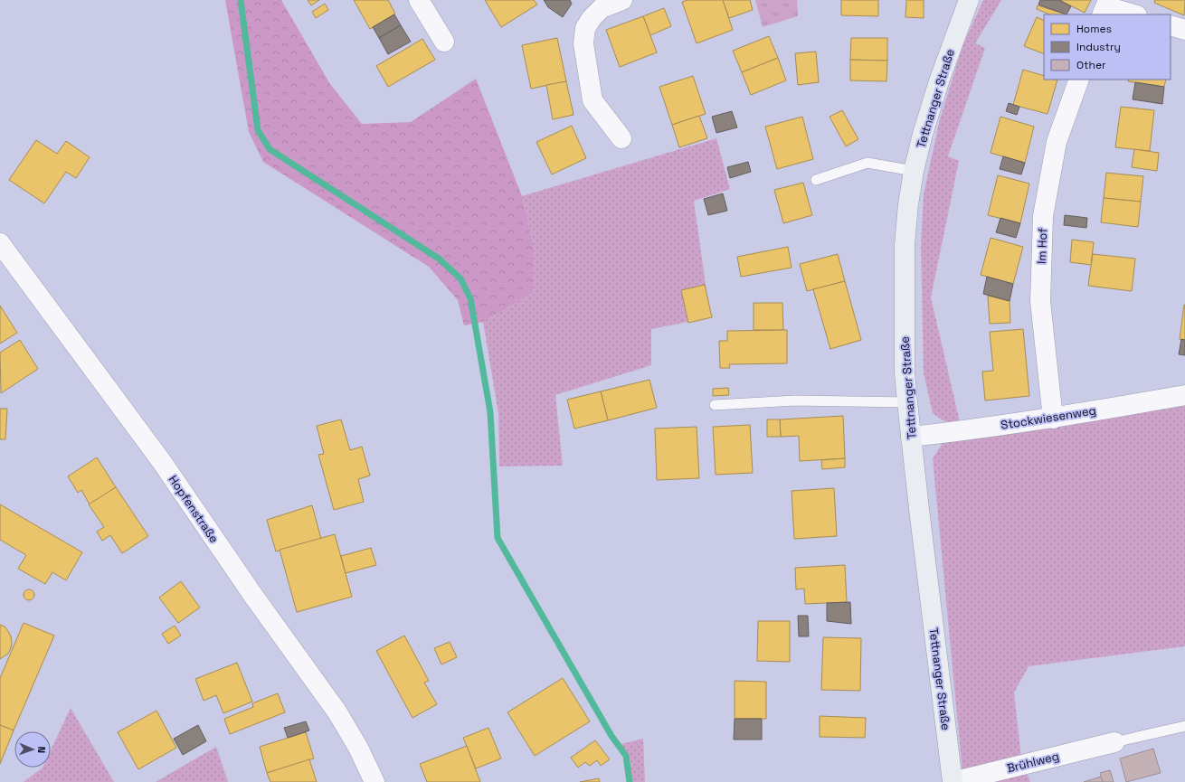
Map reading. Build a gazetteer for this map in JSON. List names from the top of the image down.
{
  "streets": {
    "main road": ["Tettnanger Straße"],
    "street": [
      "Im Hof",
      "Stockwiesenweg",
      "Hopfenstraße",
      "Brühlweg"
    ]
  },
  "crossings": [
    ["Tettnanger Straße", "Stockwiesenweg"],
    ["Tettnanger Straße", "Brühlweg"],
    ["Im Hof", "Stockwiesenweg"]
  ],
  "legend": ["Homes", "Industry", "Other"],
  "north": "right"
}
